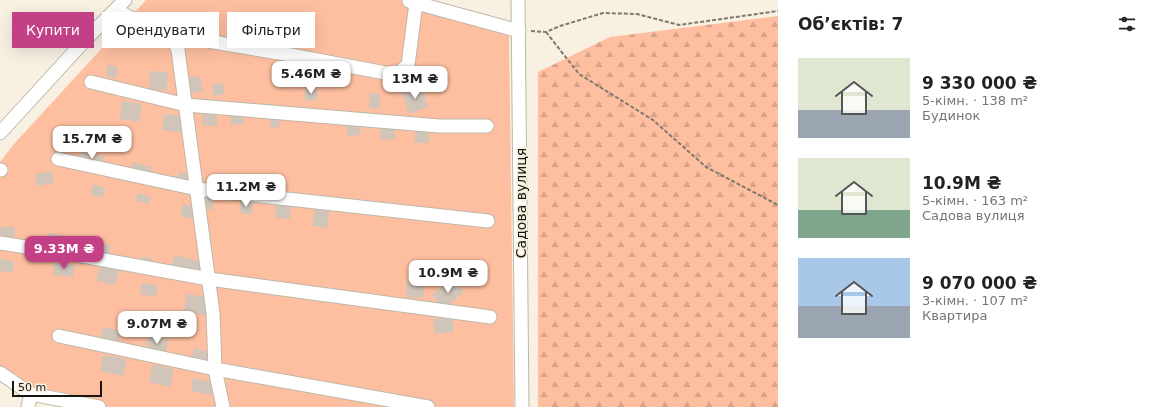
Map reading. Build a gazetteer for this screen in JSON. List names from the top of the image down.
{
  "streets": {
    "street": ["Садова вулиця"]
  },
  "scale_bar": "50 m",
  "page": {
    "heading": "Об’єктів: 7",
    "chip": ["Купити", "Орендувати", "Фільтри"],
    "list": [
      {
        "name": "9 330 000 ₴",
        "note": "5-кімн. · 138 m² · Будинок"
      },
      {
        "name": "10.9M ₴",
        "note": "5-кімн. · 163 m² · Садова вулиця"
      },
      {
        "name": "9 070 000 ₴",
        "note": "3-кімн. · 107 m² · Квартира"
      }
    ],
    "price": [
      "5.46M ₴",
      "13M ₴",
      "15.7M ₴",
      "11.2M ₴",
      "9.33M ₴",
      "10.9M ₴",
      "9.07M ₴"
    ],
    "scale": "50 m"
  }
}
